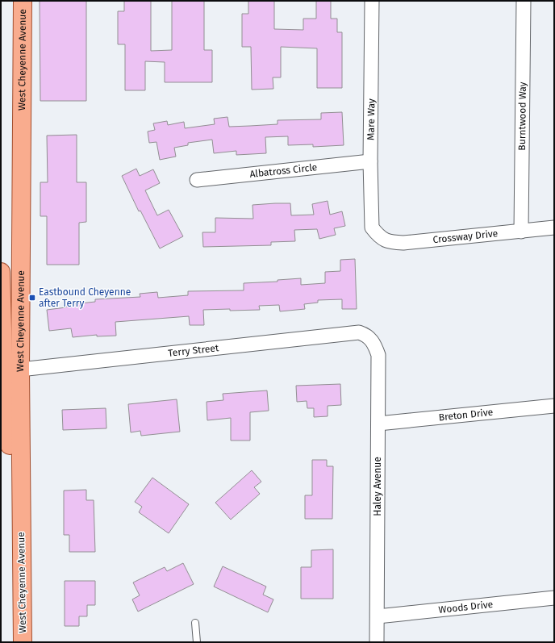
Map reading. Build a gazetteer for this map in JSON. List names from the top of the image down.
{
  "streets": {
    "main road": ["West Cheyenne Avenue"],
    "street": [
      "Burntwood Way",
      "Mare Way",
      "Albatross Circle",
      "Crossway Drive",
      "Terry Street",
      "Breton Drive",
      "Haley Avenue",
      "Woods Drive"
    ]
  },
  "crossings": [
    ["West Cheyenne Avenue", "Terry Street"],
    ["Burntwood Way", "Crossway Drive"],
    ["Mare Way", "Albatross Circle"],
    ["Mare Way", "Crossway Drive"],
    ["Terry Street", "Haley Avenue"],
    ["Breton Drive", "Haley Avenue"],
    ["Haley Avenue", "Woods Drive"]
  ],
  "places": {
    "transit": ["Eastbound Cheyenne after Terry"]
  }
}
